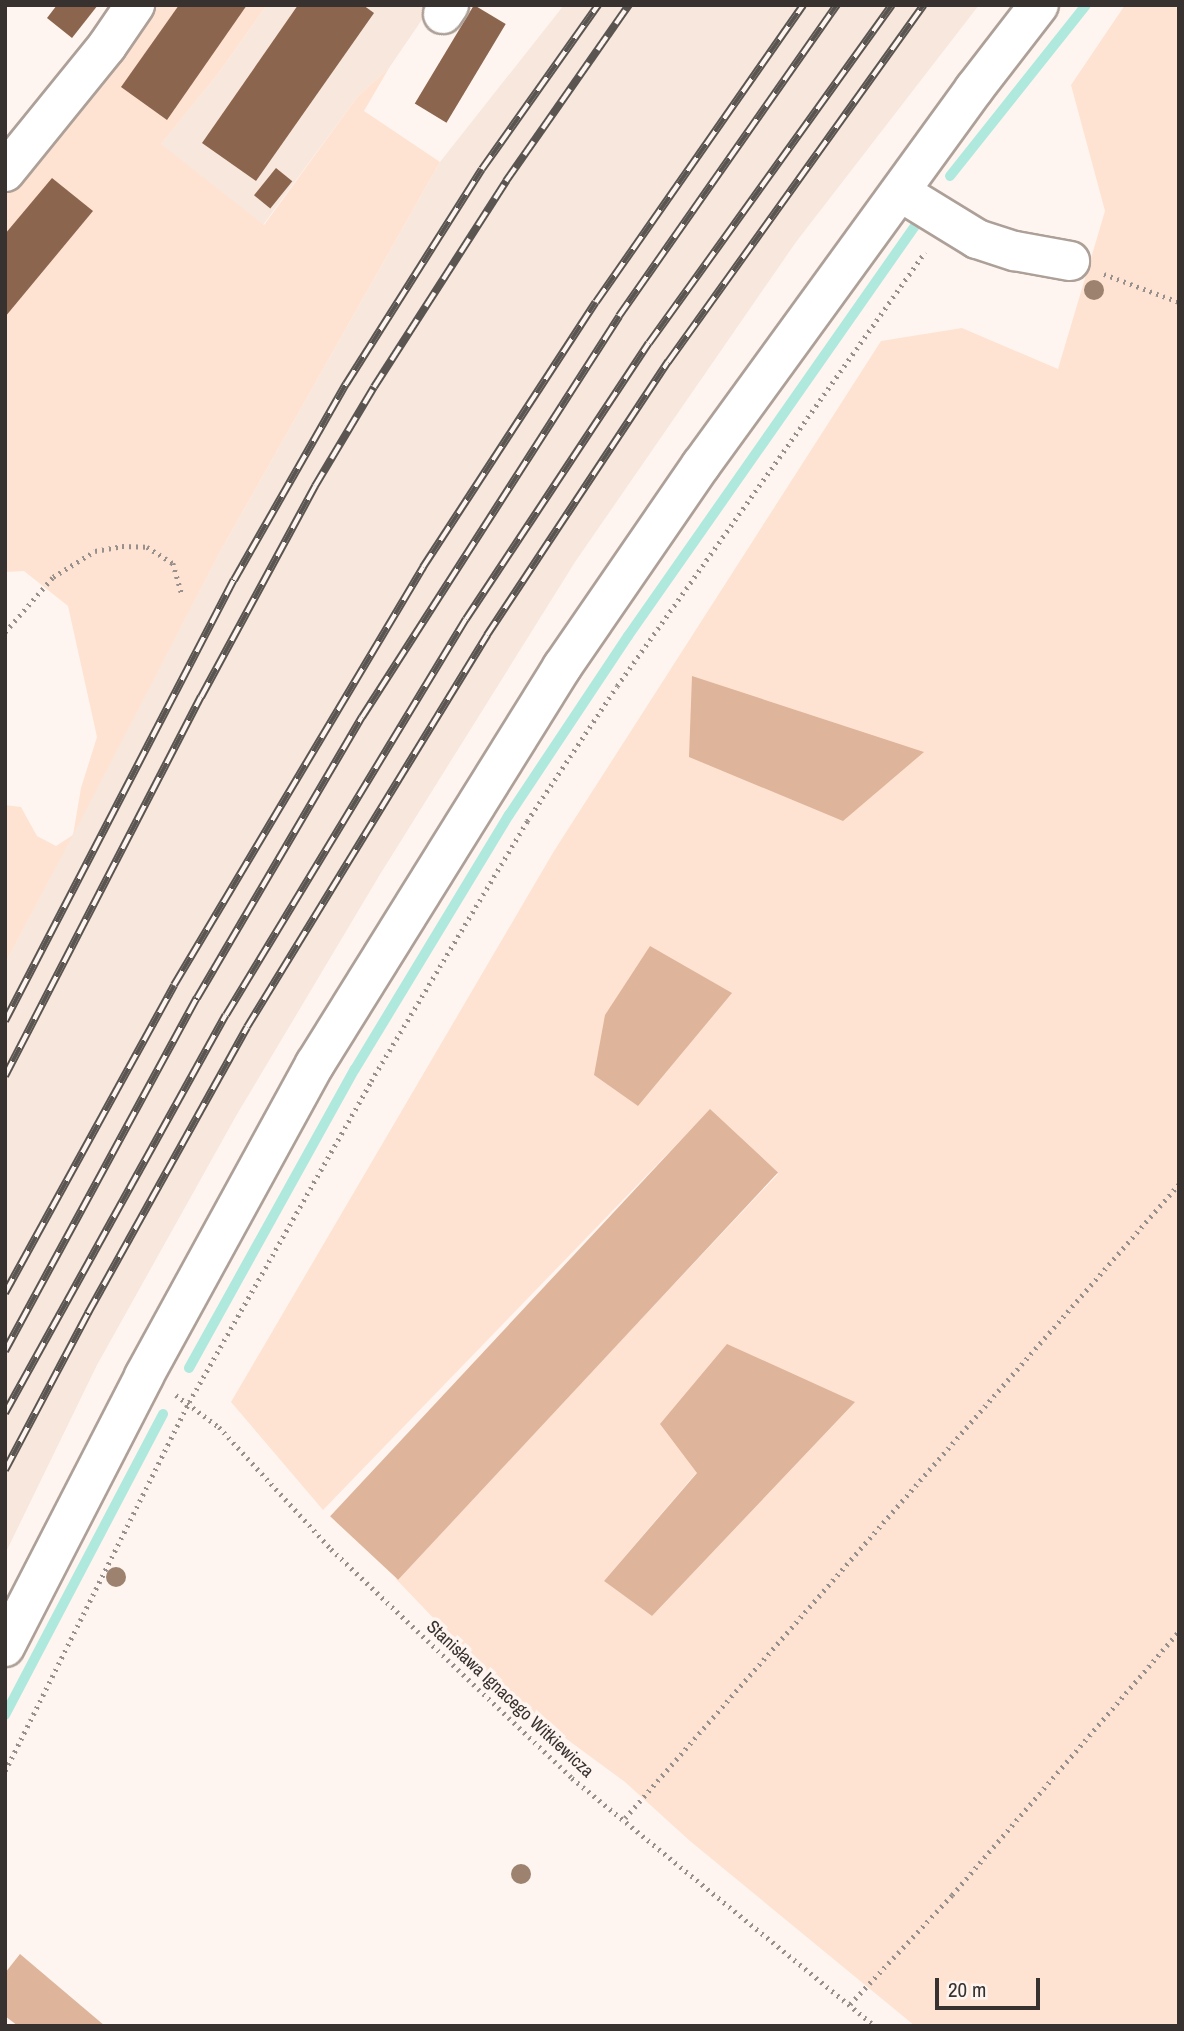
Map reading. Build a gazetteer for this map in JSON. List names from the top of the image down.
{
  "streets": {
    "path": ["Stanisława Ignacego Witkiewicza"]
  },
  "scale_bar": "20 m"
}
